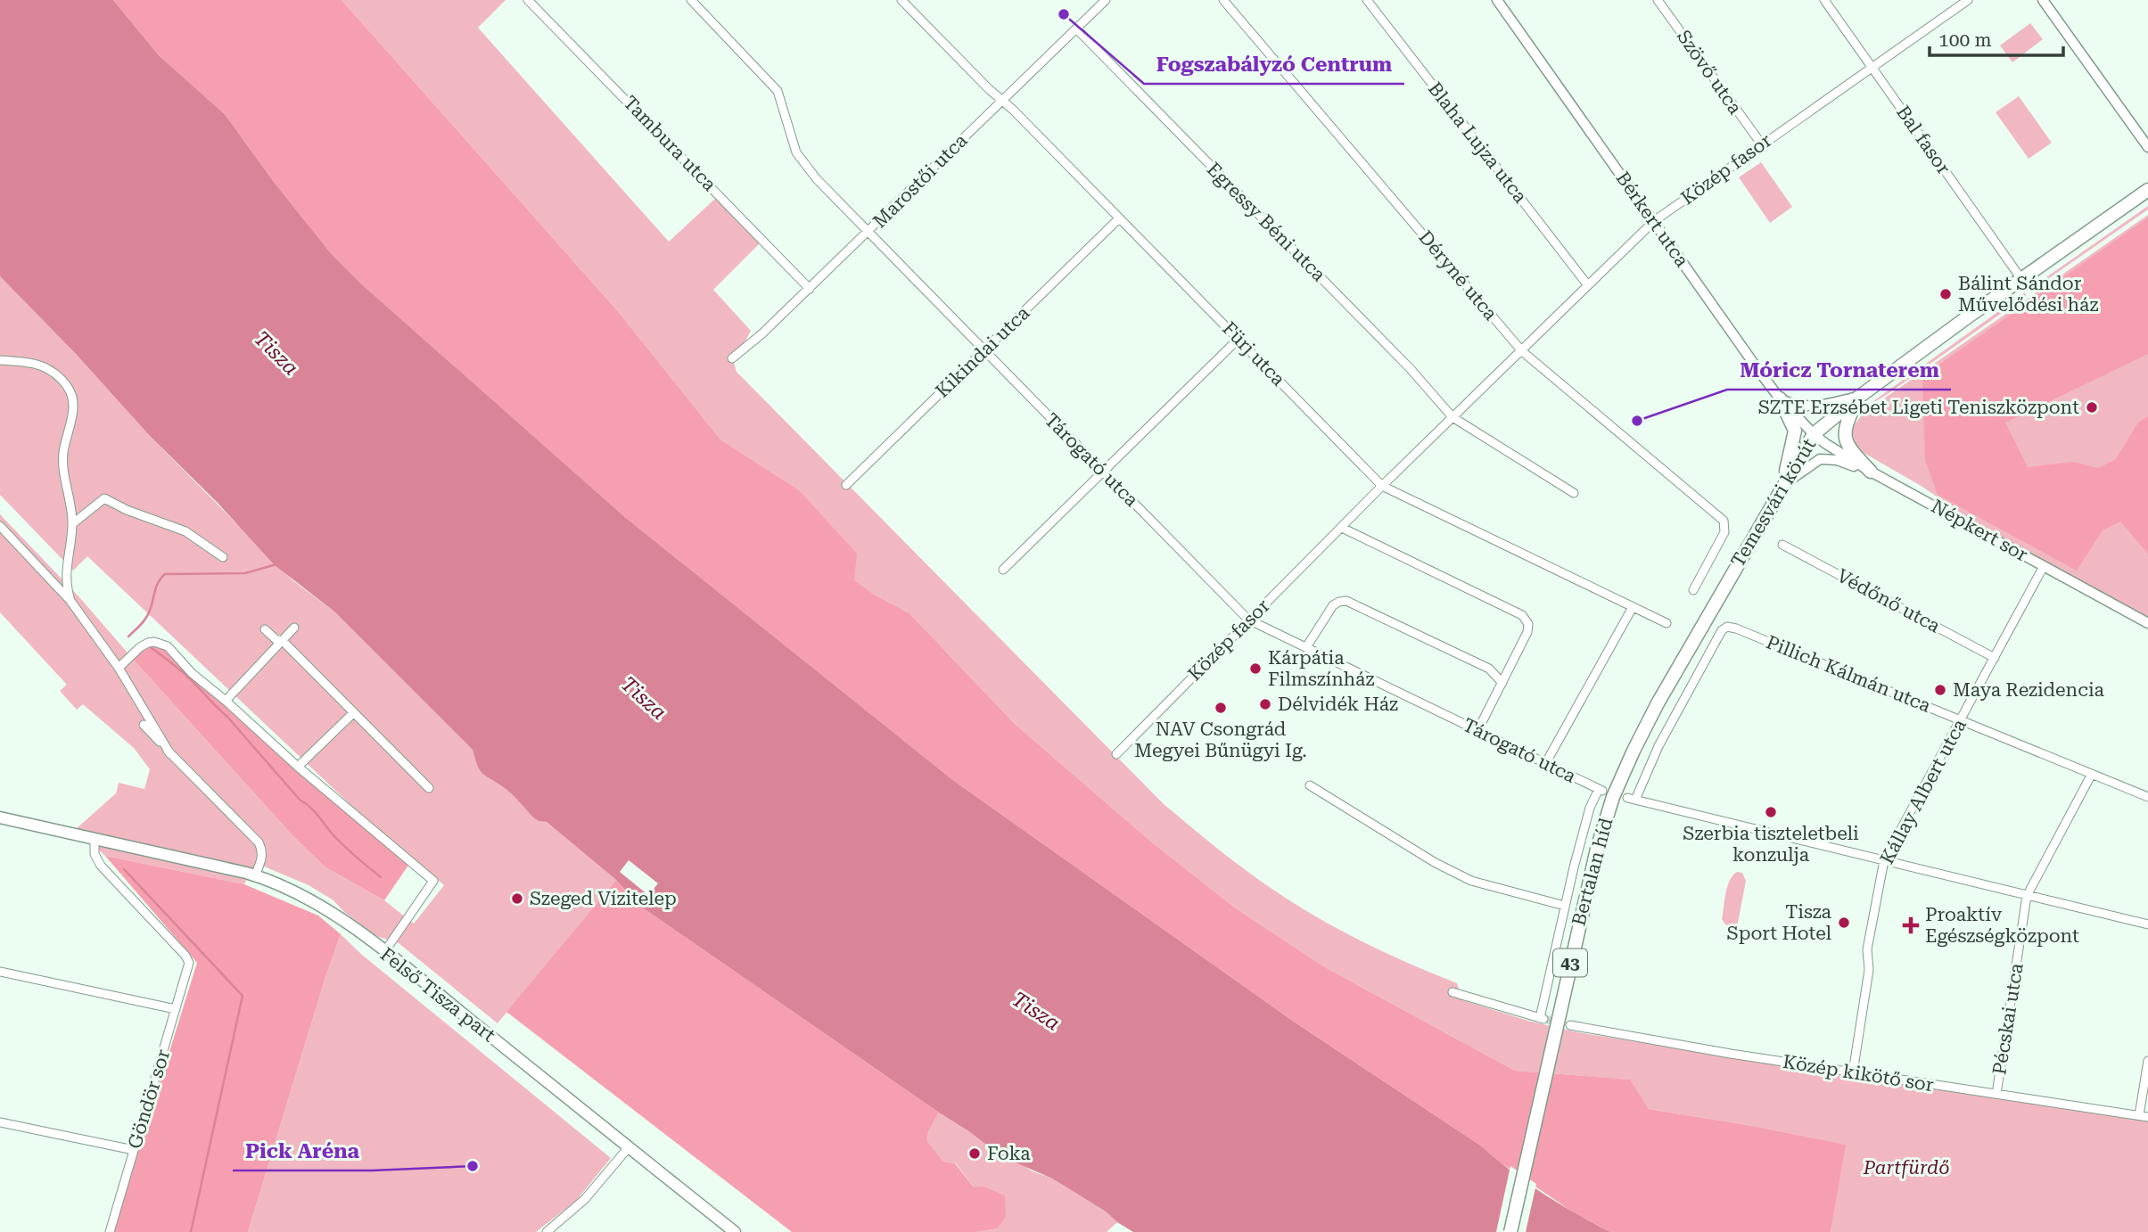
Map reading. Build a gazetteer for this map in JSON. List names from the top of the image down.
{
  "streets": {
    "main road": [
      "Temesvári körút",
      "Bertalan híd",
      "43",
      "Felső Tisza part"
    ],
    "street": [
      "Szövő utca",
      "Bal fasor",
      "Blaha Lujza utca",
      "Tambura utca",
      "Közép fasor",
      "Marostői utca",
      "Bérkert utca",
      "Egressy Béni utca",
      "Déryné utca",
      "Kikindai utca",
      "Fürj utca",
      "Tárogató utca",
      "Népkert sor",
      "Védőnő utca",
      "Pillich Kálmán utca",
      "Kállay Albert utca",
      "Pécskai utca",
      "Közép kikötő sor",
      "Göndör sor"
    ]
  },
  "crossings": [
    ["Szövő utca", "Közép fasor"],
    ["Bal fasor", "Közép fasor"],
    ["Bal fasor", "Temesvári körút"],
    ["Blaha Lujza utca", "Közép fasor"],
    ["Tambura utca", "Marostői utca"],
    ["Közép fasor", "Bérkert utca"],
    ["Közép fasor", "Egressy Béni utca"],
    ["Közép fasor", "Déryné utca"],
    ["Közép fasor", "Fürj utca"],
    ["Közép fasor", "Tárogató utca"],
    ["Marostői utca", "Egressy Béni utca"],
    ["Marostői utca", "Fürj utca"],
    ["Marostői utca", "Tárogató utca"],
    ["Bérkert utca", "Temesvári körút"],
    ["Bérkert utca", "Népkert sor"],
    ["Déryné utca", "Temesvári körút"],
    ["Kikindai utca", "Fürj utca"],
    ["Kikindai utca", "Tárogató utca"],
    ["Temesvári körút", "Népkert sor"],
    ["Temesvári körút", "Bertalan híd"],
    ["Népkert sor", "Kállay Albert utca"],
    ["Védőnő utca", "Kállay Albert utca"],
    ["Pillich Kálmán utca", "Kállay Albert utca"],
    ["Pillich Kálmán utca", "Pécskai utca"],
    ["Kállay Albert utca", "Közép kikötő sor"],
    ["Felső Tisza part", "Göndör sor"],
    ["Pécskai utca", "Közép kikötő sor"]
  ],
  "water": ["Tisza"],
  "parks": ["Partfürdő"],
  "places": {
    "other": [
      "Fogszabályzó Centrum",
      "Bálint Sándor Művelődési ház",
      "SZTE Erzsébet Ligeti Teniszközpont",
      "Móricz Tornaterem",
      "Kárpátia Filmszínház",
      "Maya Rezidencia",
      "Délvidék Ház",
      "NAV Csongrád Megyei Bűnügyi Ig.",
      "Szerbia tiszteletbeli konzulja",
      "Szeged Vízitelep",
      "Tisza Sport Hotel",
      "Foka",
      "Pick Aréna"
    ],
    "health": ["Proaktív Egészségközpont"]
  },
  "scale_bar": "100 m"
}
